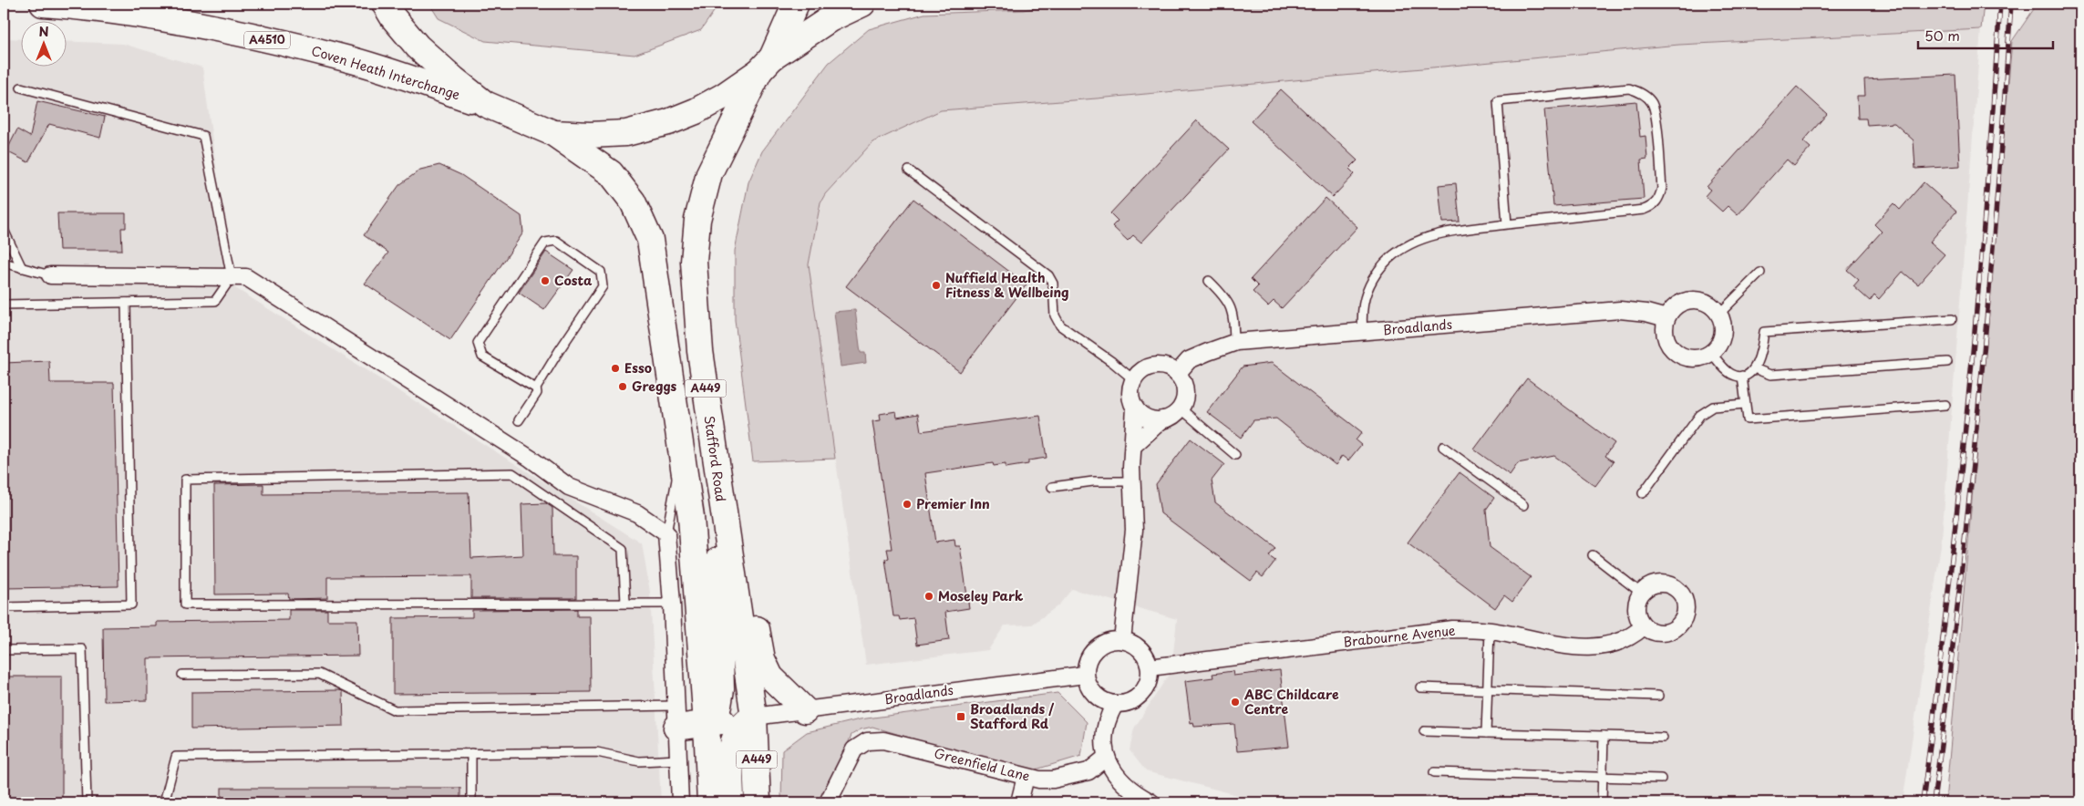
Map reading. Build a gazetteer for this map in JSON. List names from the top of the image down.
{
  "streets": {
    "highway": [
      "A4510",
      "Coven Heath Interchange",
      "A449",
      "Stafford Road"
    ],
    "street": ["Broadlands", "Brabourne Avenue", "Greenfield Lane"]
  },
  "crossings": [
    ["Broadlands", "Stafford Road"],
    ["Broadlands", "Brabourne Avenue"]
  ],
  "places": {
    "other": [
      "Costa",
      "Nuffield Health Fitness & Wellbeing",
      "Esso",
      "Greggs",
      "Premier Inn",
      "Moseley Park",
      "ABC Childcare Centre"
    ],
    "transit": ["Broadlands / Stafford Rd"]
  },
  "scale_bar": "50 m",
  "north": "top"
}
